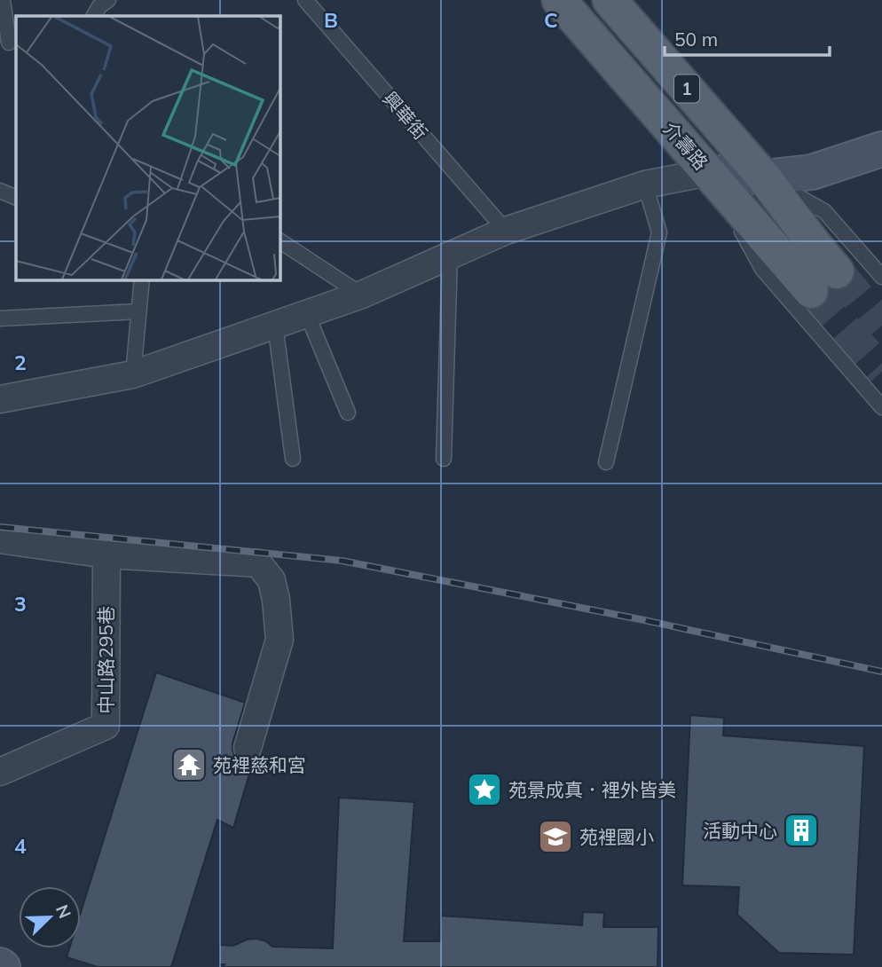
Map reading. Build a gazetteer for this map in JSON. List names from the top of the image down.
{
  "streets": {
    "main road": ["1", "介壽路"],
    "street": ["中山路295巷"],
    "lane": ["興華街"]
  },
  "places": {
    "temple": ["苑裡慈和宮"],
    "place": ["苑景成真．裡外皆美"],
    "building": ["活動中心"],
    "school or university": ["苑裡國小"]
  },
  "scale_bar": "50 m",
  "north": "top right",
  "grid": {
    "columns": ["B", "C"],
    "rows": ["2", "3", "4"]
  }
}
